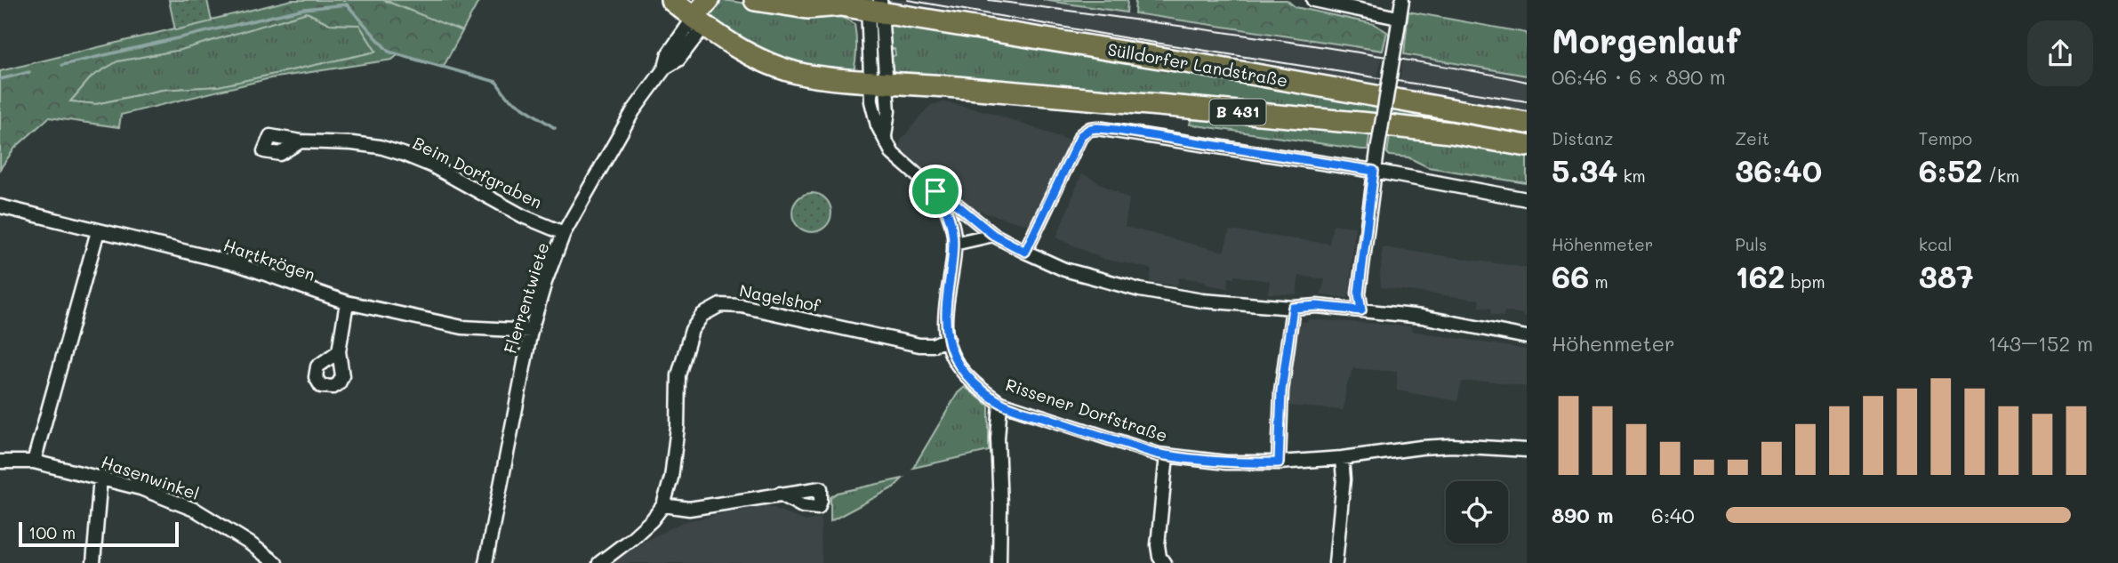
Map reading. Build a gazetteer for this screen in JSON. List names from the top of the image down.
{
  "streets": {
    "main road": ["Sülldorfer Landstraße", "B 431"],
    "street": [
      "Beim Dorfgraben",
      "Hartkrögen",
      "Flerrentwiete",
      "Nagelshof",
      "Rissener Dorfstraße",
      "Hasenwinkel"
    ]
  },
  "crossings": [
    ["Sülldorfer Landstraße", "B 431"],
    ["B 431", "Flerrentwiete"],
    ["Beim Dorfgraben", "Flerrentwiete"],
    ["Hartkrögen", "Flerrentwiete"],
    ["Nagelshof", "Rissener Dorfstraße"]
  ],
  "scale_bar": "100 m",
  "page": {
    "heading": ["Morgenlauf", "06:46 · 6 × 890 m"],
    "stats": [
      ["Distanz", "5.34 km"],
      ["Zeit", "36:40"],
      ["Tempo", "6:52 /km"],
      ["Höhenmeter", "66 m"],
      ["Puls", "162 bpm"],
      ["kcal", "387"]
    ],
    "chart": ["Höhenmeter", "143–152 m"],
    "list": [
      {
        "name": "890 m",
        "note": "6:40"
      }
    ],
    "scale": "100 m"
  }
}
